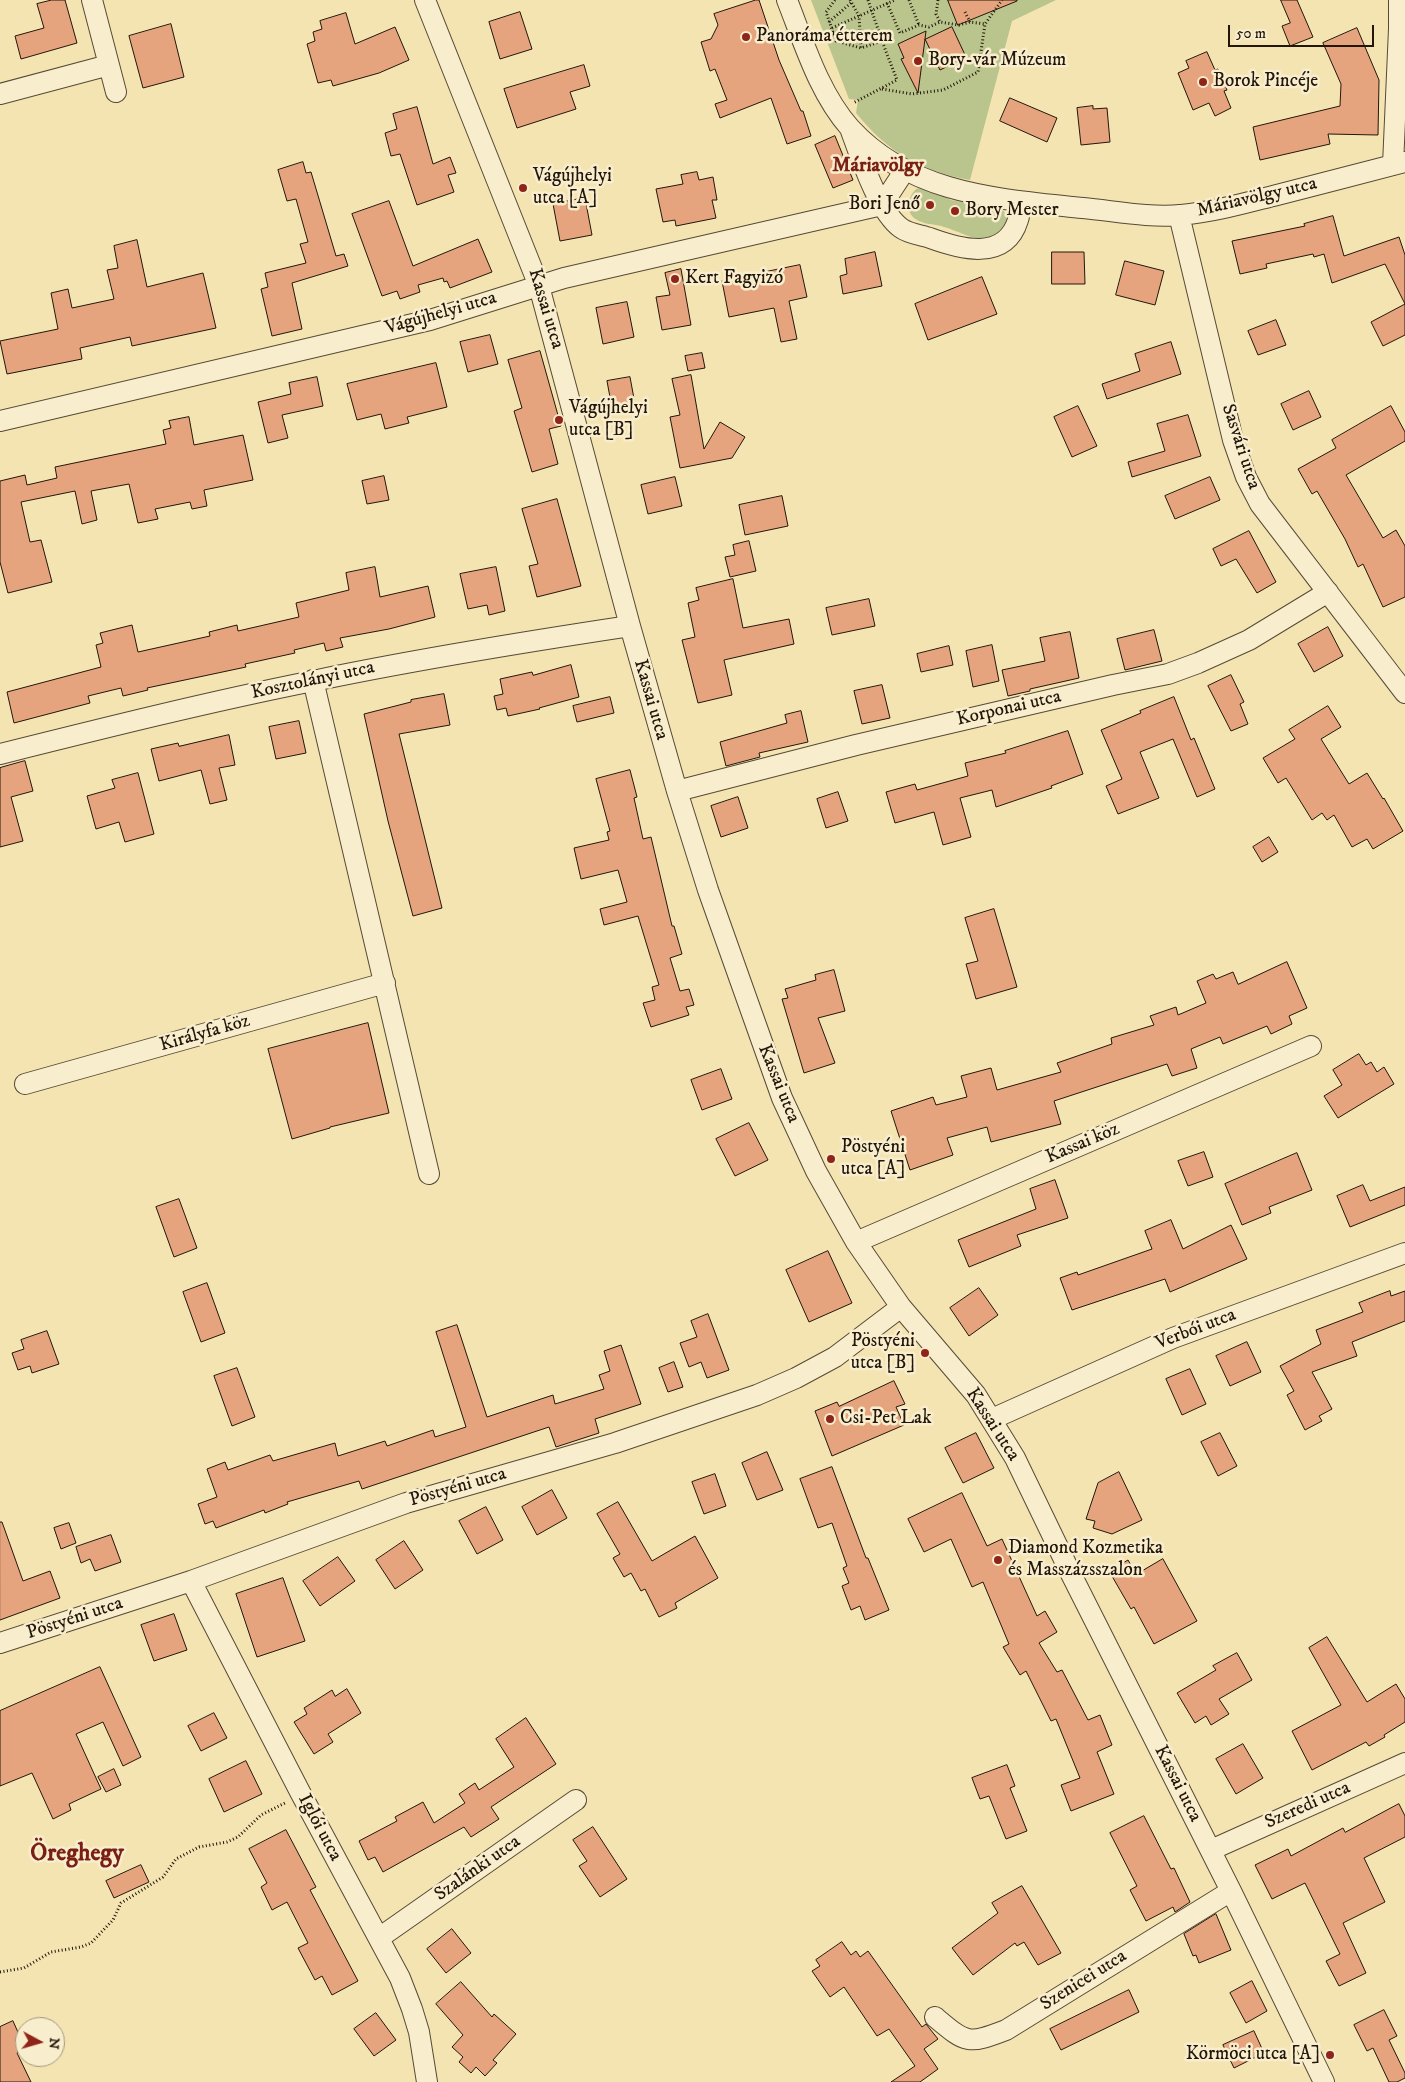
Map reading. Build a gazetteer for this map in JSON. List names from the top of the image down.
{
  "streets": {
    "street": [
      "Máriavölgy utca",
      "Kassai utca",
      "Vágújhelyi utca",
      "Sasvári utca",
      "Kosztolányi utca",
      "Korponai utca",
      "Királyfa köz",
      "Kassai köz",
      "Verbói utca",
      "Pöstyéni utca",
      "Szeredi utca",
      "Iglói utca",
      "Szalánki utca",
      "Szenicei utca"
    ]
  },
  "crossings": [
    ["Máriavölgy utca", "Sasvári utca"],
    ["Kassai utca", "Vágújhelyi utca"],
    ["Kassai utca", "Kosztolányi utca"],
    ["Kassai utca", "Korponai utca"],
    ["Kassai utca", "Kassai köz"],
    ["Kassai utca", "Verbói utca"],
    ["Kassai utca", "Pöstyéni utca"],
    ["Kassai utca", "Szeredi utca"],
    ["Kassai utca", "Szenicei utca"],
    ["Sasvári utca", "Korponai utca"],
    ["Pöstyéni utca", "Iglói utca"],
    ["Iglói utca", "Szalánki utca"]
  ],
  "districts": ["Máriavölgy", "Öreghegy"],
  "places": [
    "Panoráma étterem",
    "Bory-vár Múzeum",
    "Borok Pincéje",
    "Vágújhelyi utca [A]",
    "Bori Jenő",
    "Bory Mester",
    "Kert Fagyizó",
    "Vágújhelyi utca [B]",
    "Pöstyéni utca [A]",
    "Pöstyéni utca [B]",
    "Csi-Pet Lak",
    "Diamond Kozmetika és Masszázsszalon",
    "Körmöci utca [A]"
  ],
  "scale_bar": "50 m",
  "north": "right"
}
